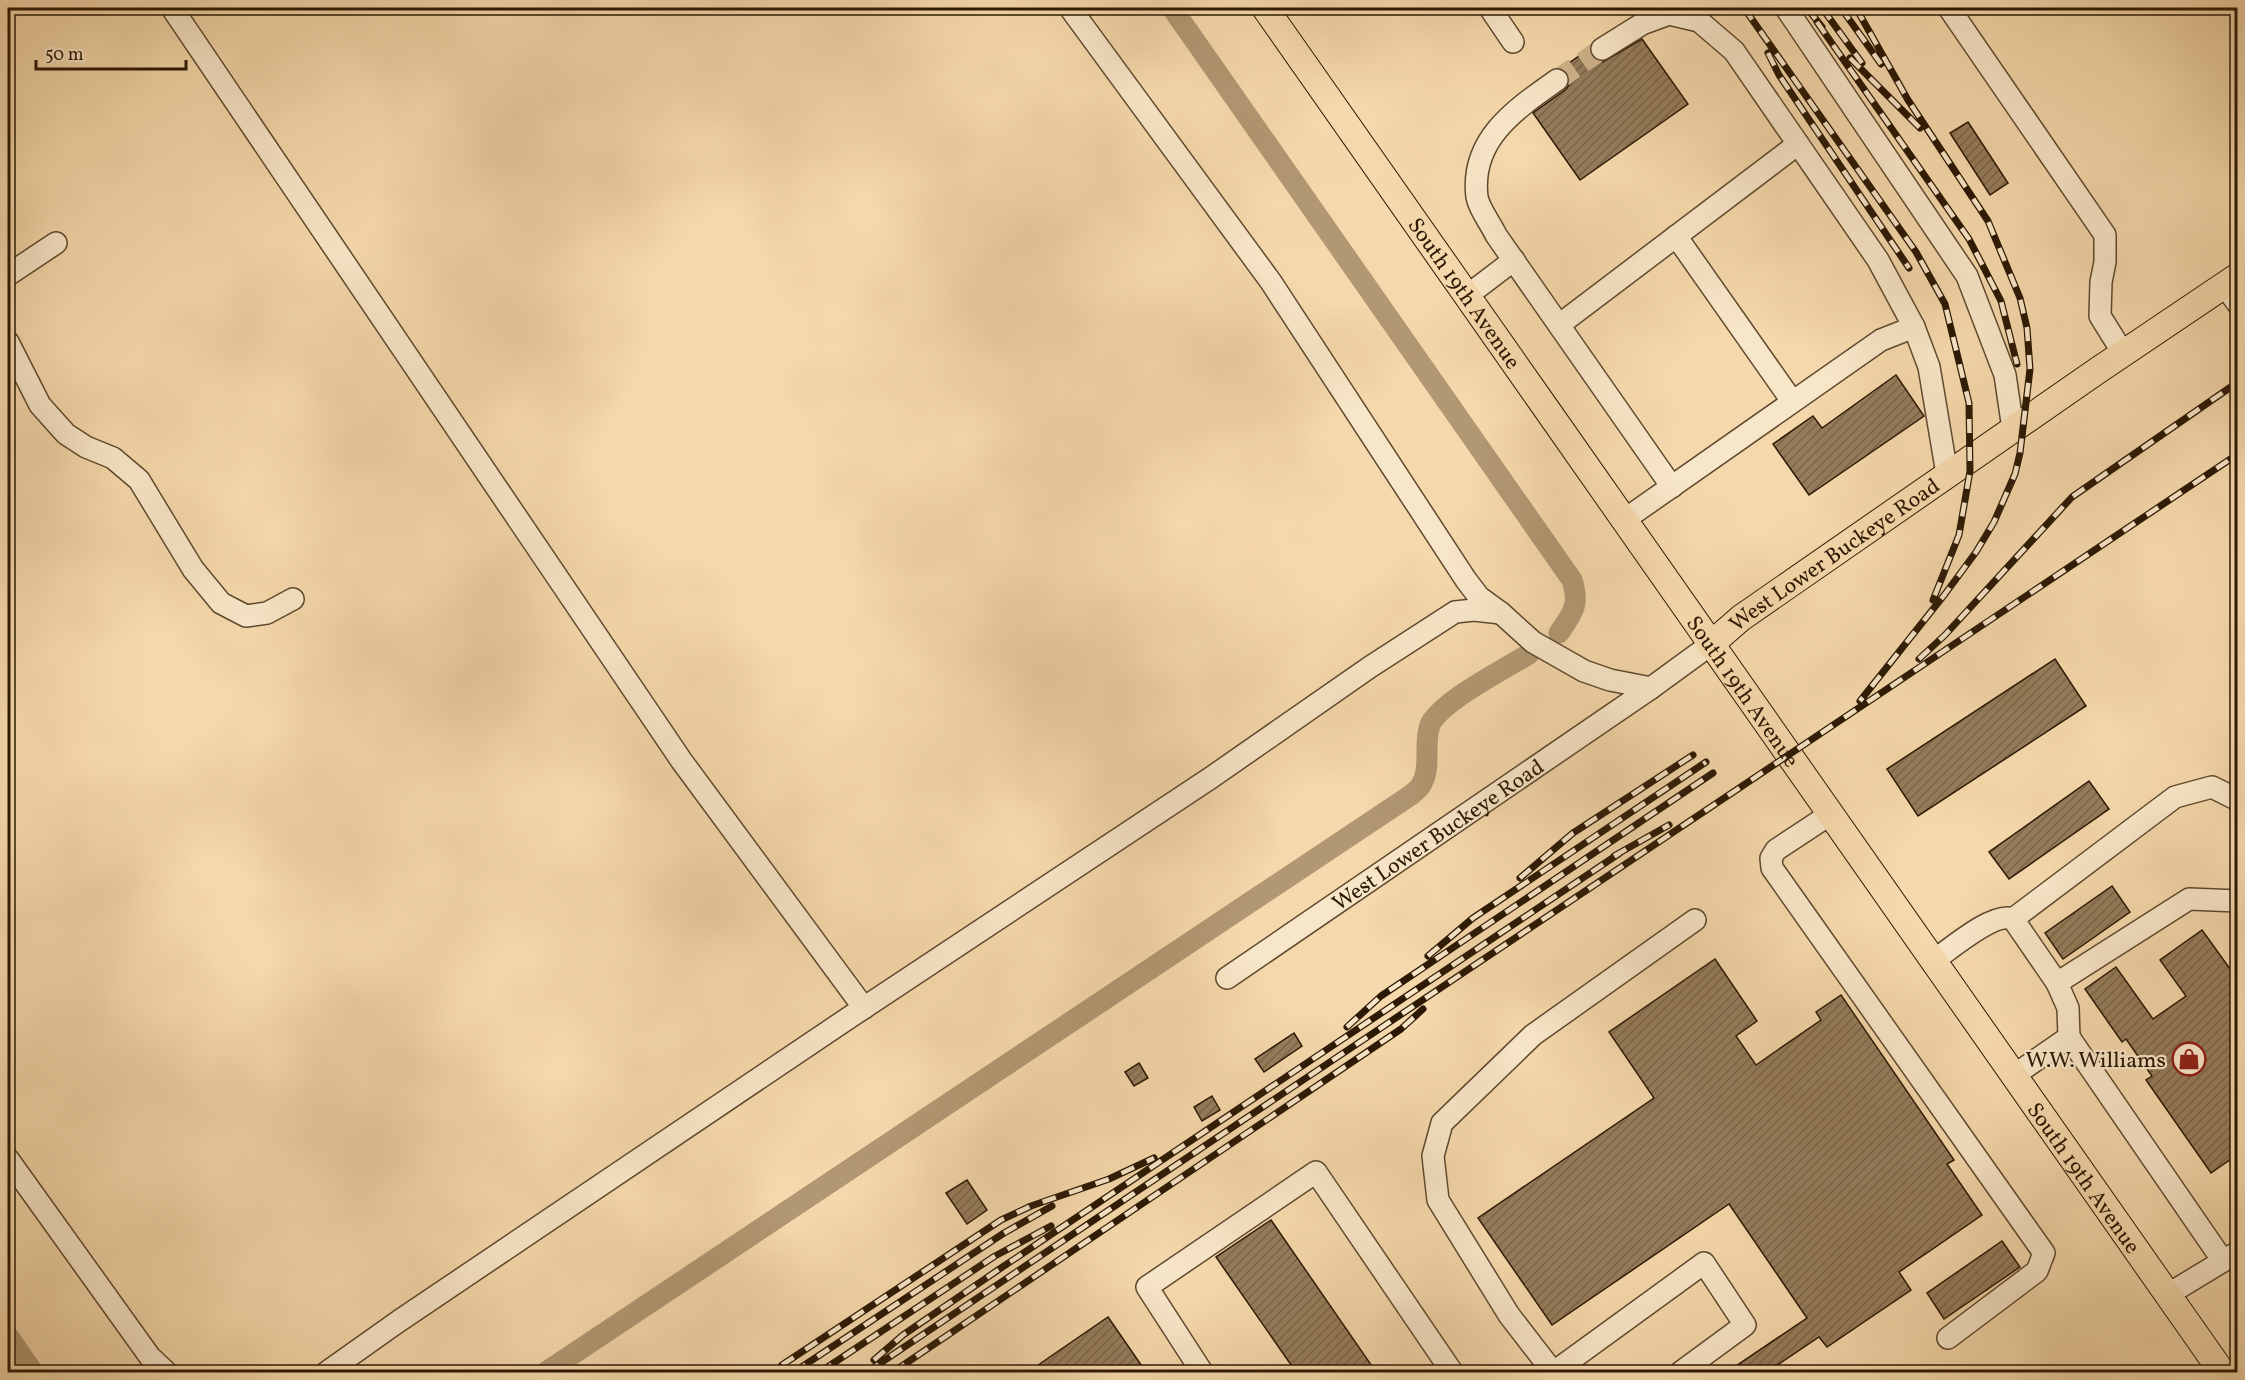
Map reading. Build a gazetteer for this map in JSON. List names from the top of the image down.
{
  "streets": {
    "main road": ["South 19th Avenue", "West Lower Buckeye Road"]
  },
  "crossings": [
    ["South 19th Avenue", "West Lower Buckeye Road"]
  ],
  "places": {
    "shop": ["W.W. Williams"]
  },
  "scale_bar": "50 m"
}
